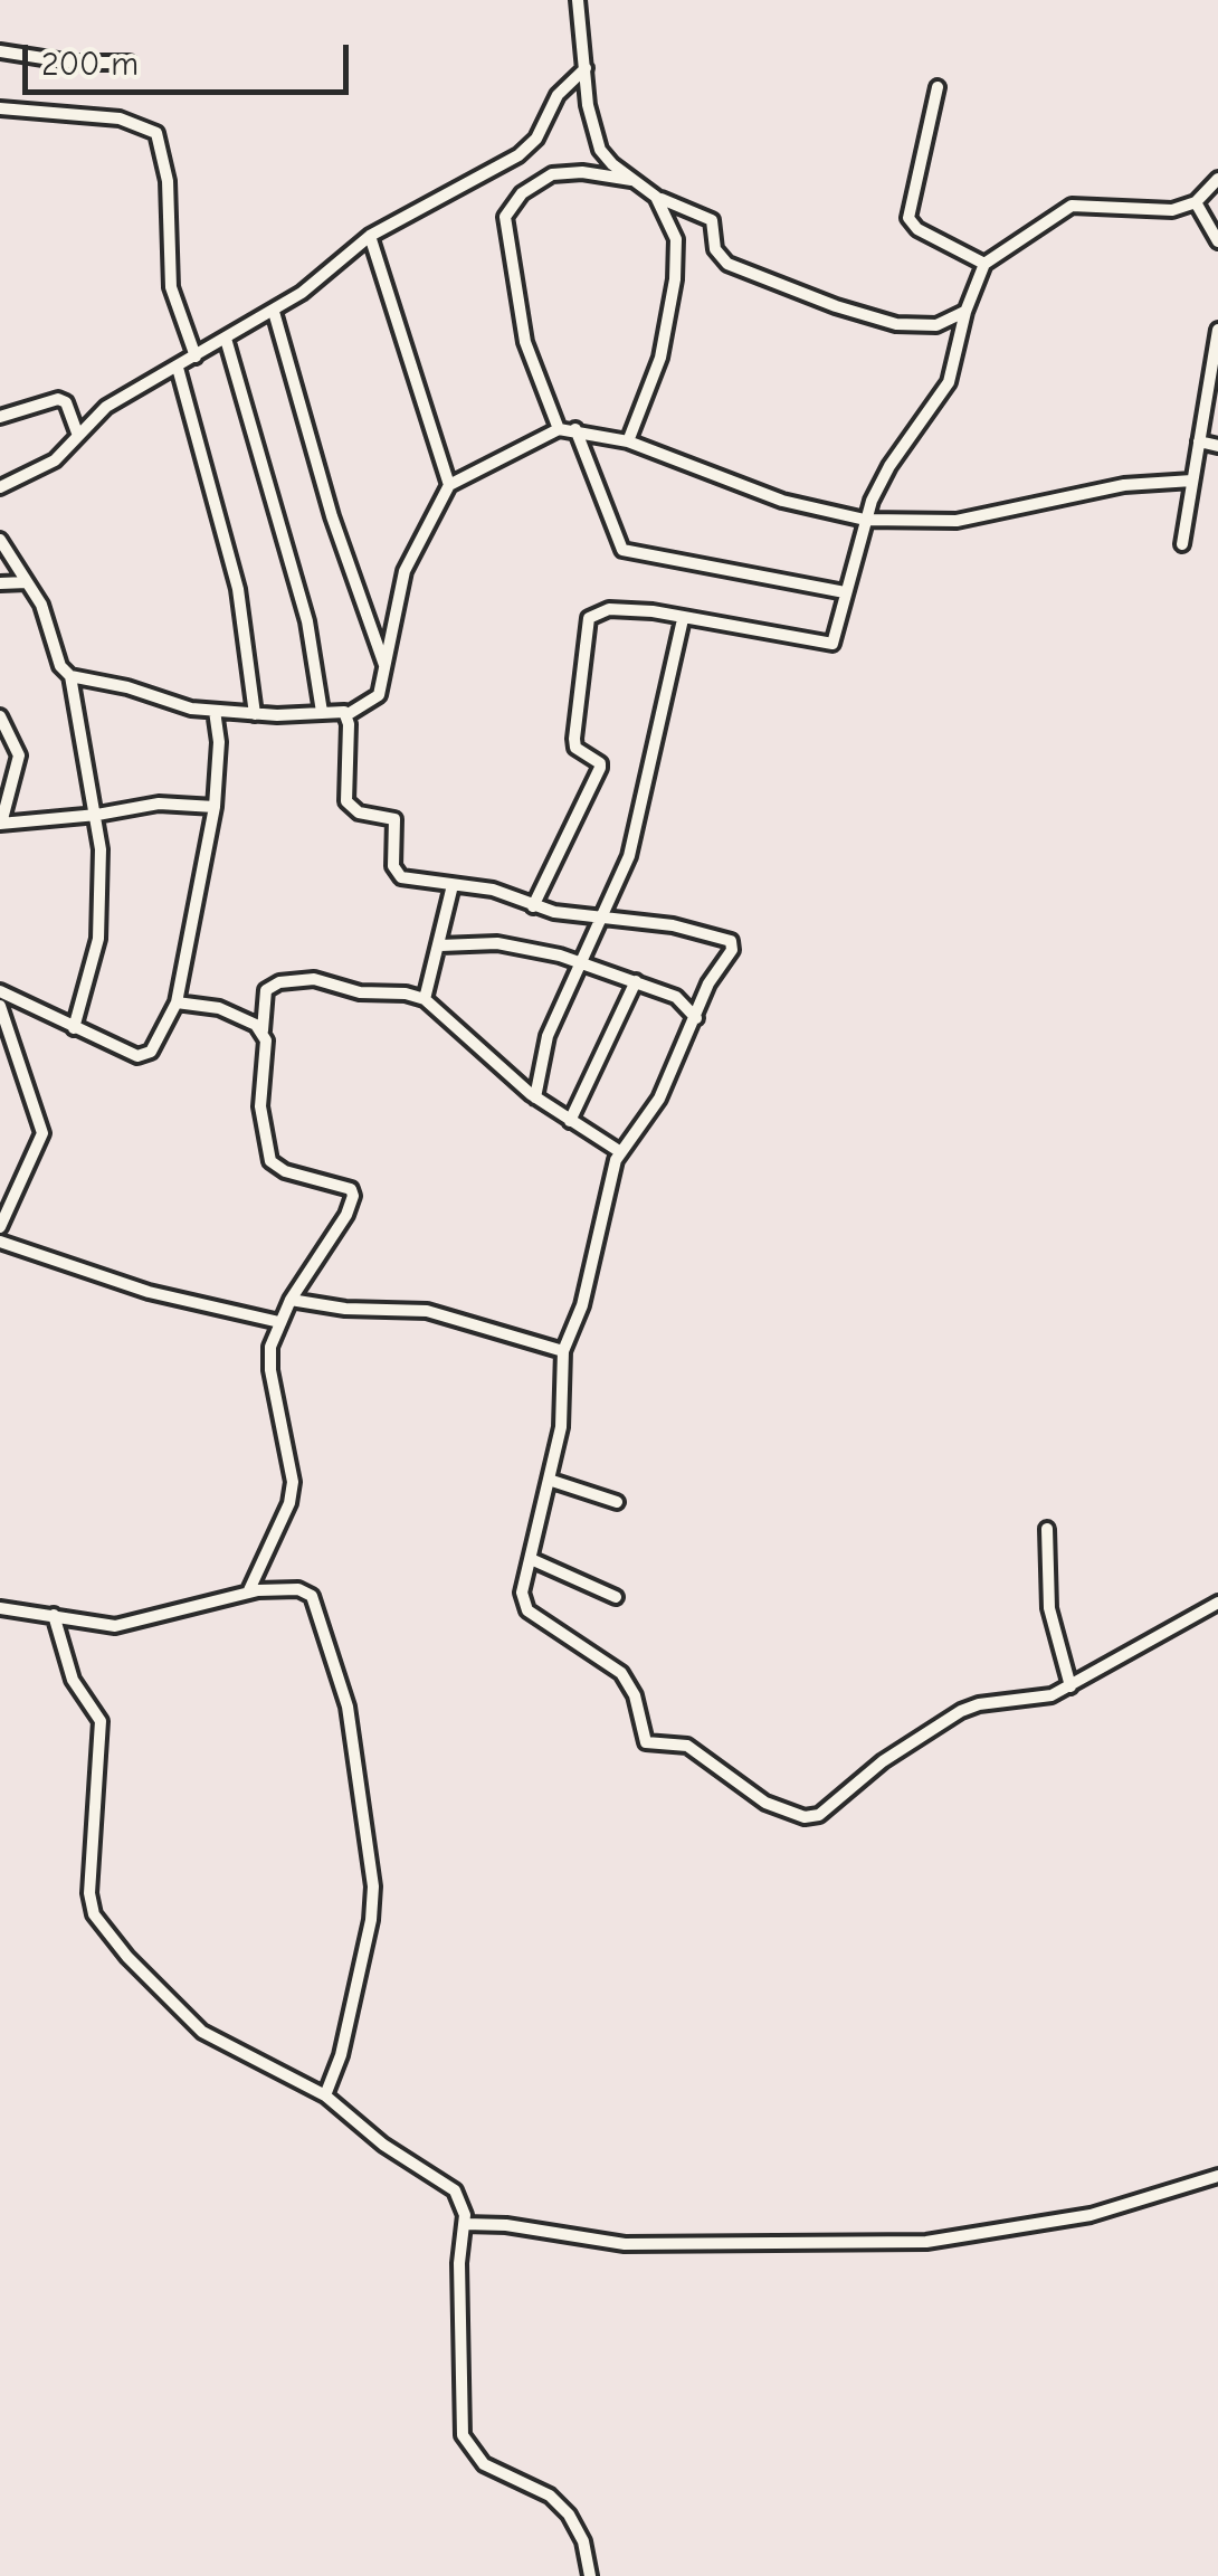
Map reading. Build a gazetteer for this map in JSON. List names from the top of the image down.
{
  "scale_bar": "200 m"
}
